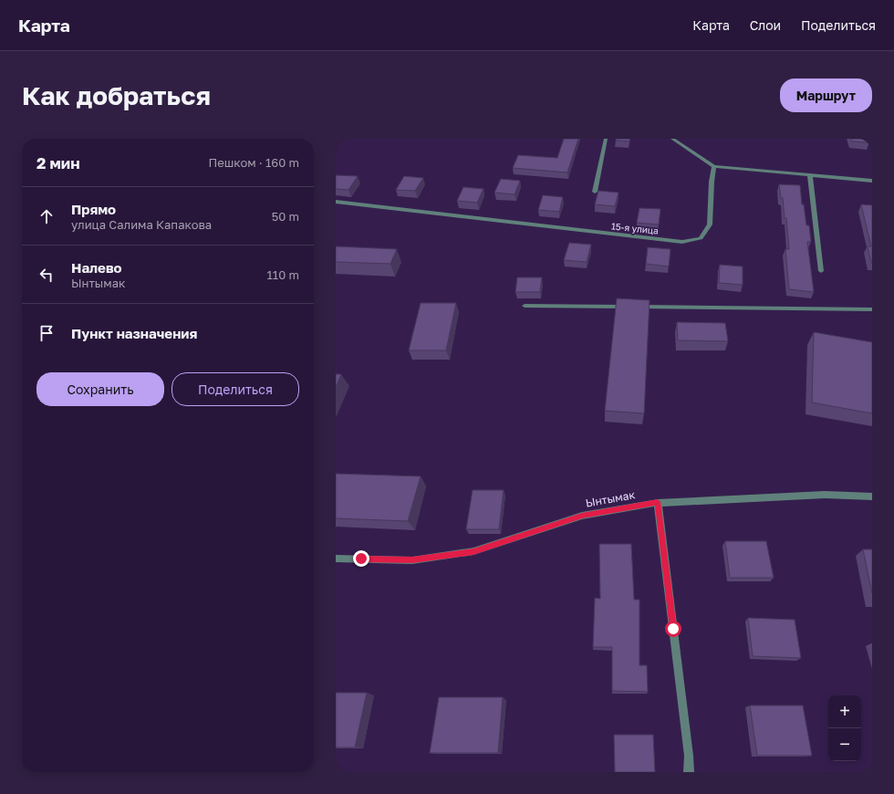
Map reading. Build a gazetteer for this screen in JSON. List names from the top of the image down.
{
  "streets": {
    "street": ["15-я улица", "Ынтымак"]
  },
  "page": {
    "header": "Карта",
    "nav": ["Карта", "Слои", "Поделиться"],
    "buttons": [
      "Маршрут",
      ["Сохранить", "Поделиться"]
    ],
    "title": "Как добраться",
    "heading": ["2 мин", "Пешком · 160 m"],
    "list": [
      ["Прямо", "улица Салима Капакова", "50 m"],
      ["Налево", "Ынтымак", "110 m"],
      "Пункт назначения"
    ],
    "map_buttons": ["+", "−"]
  }
}
